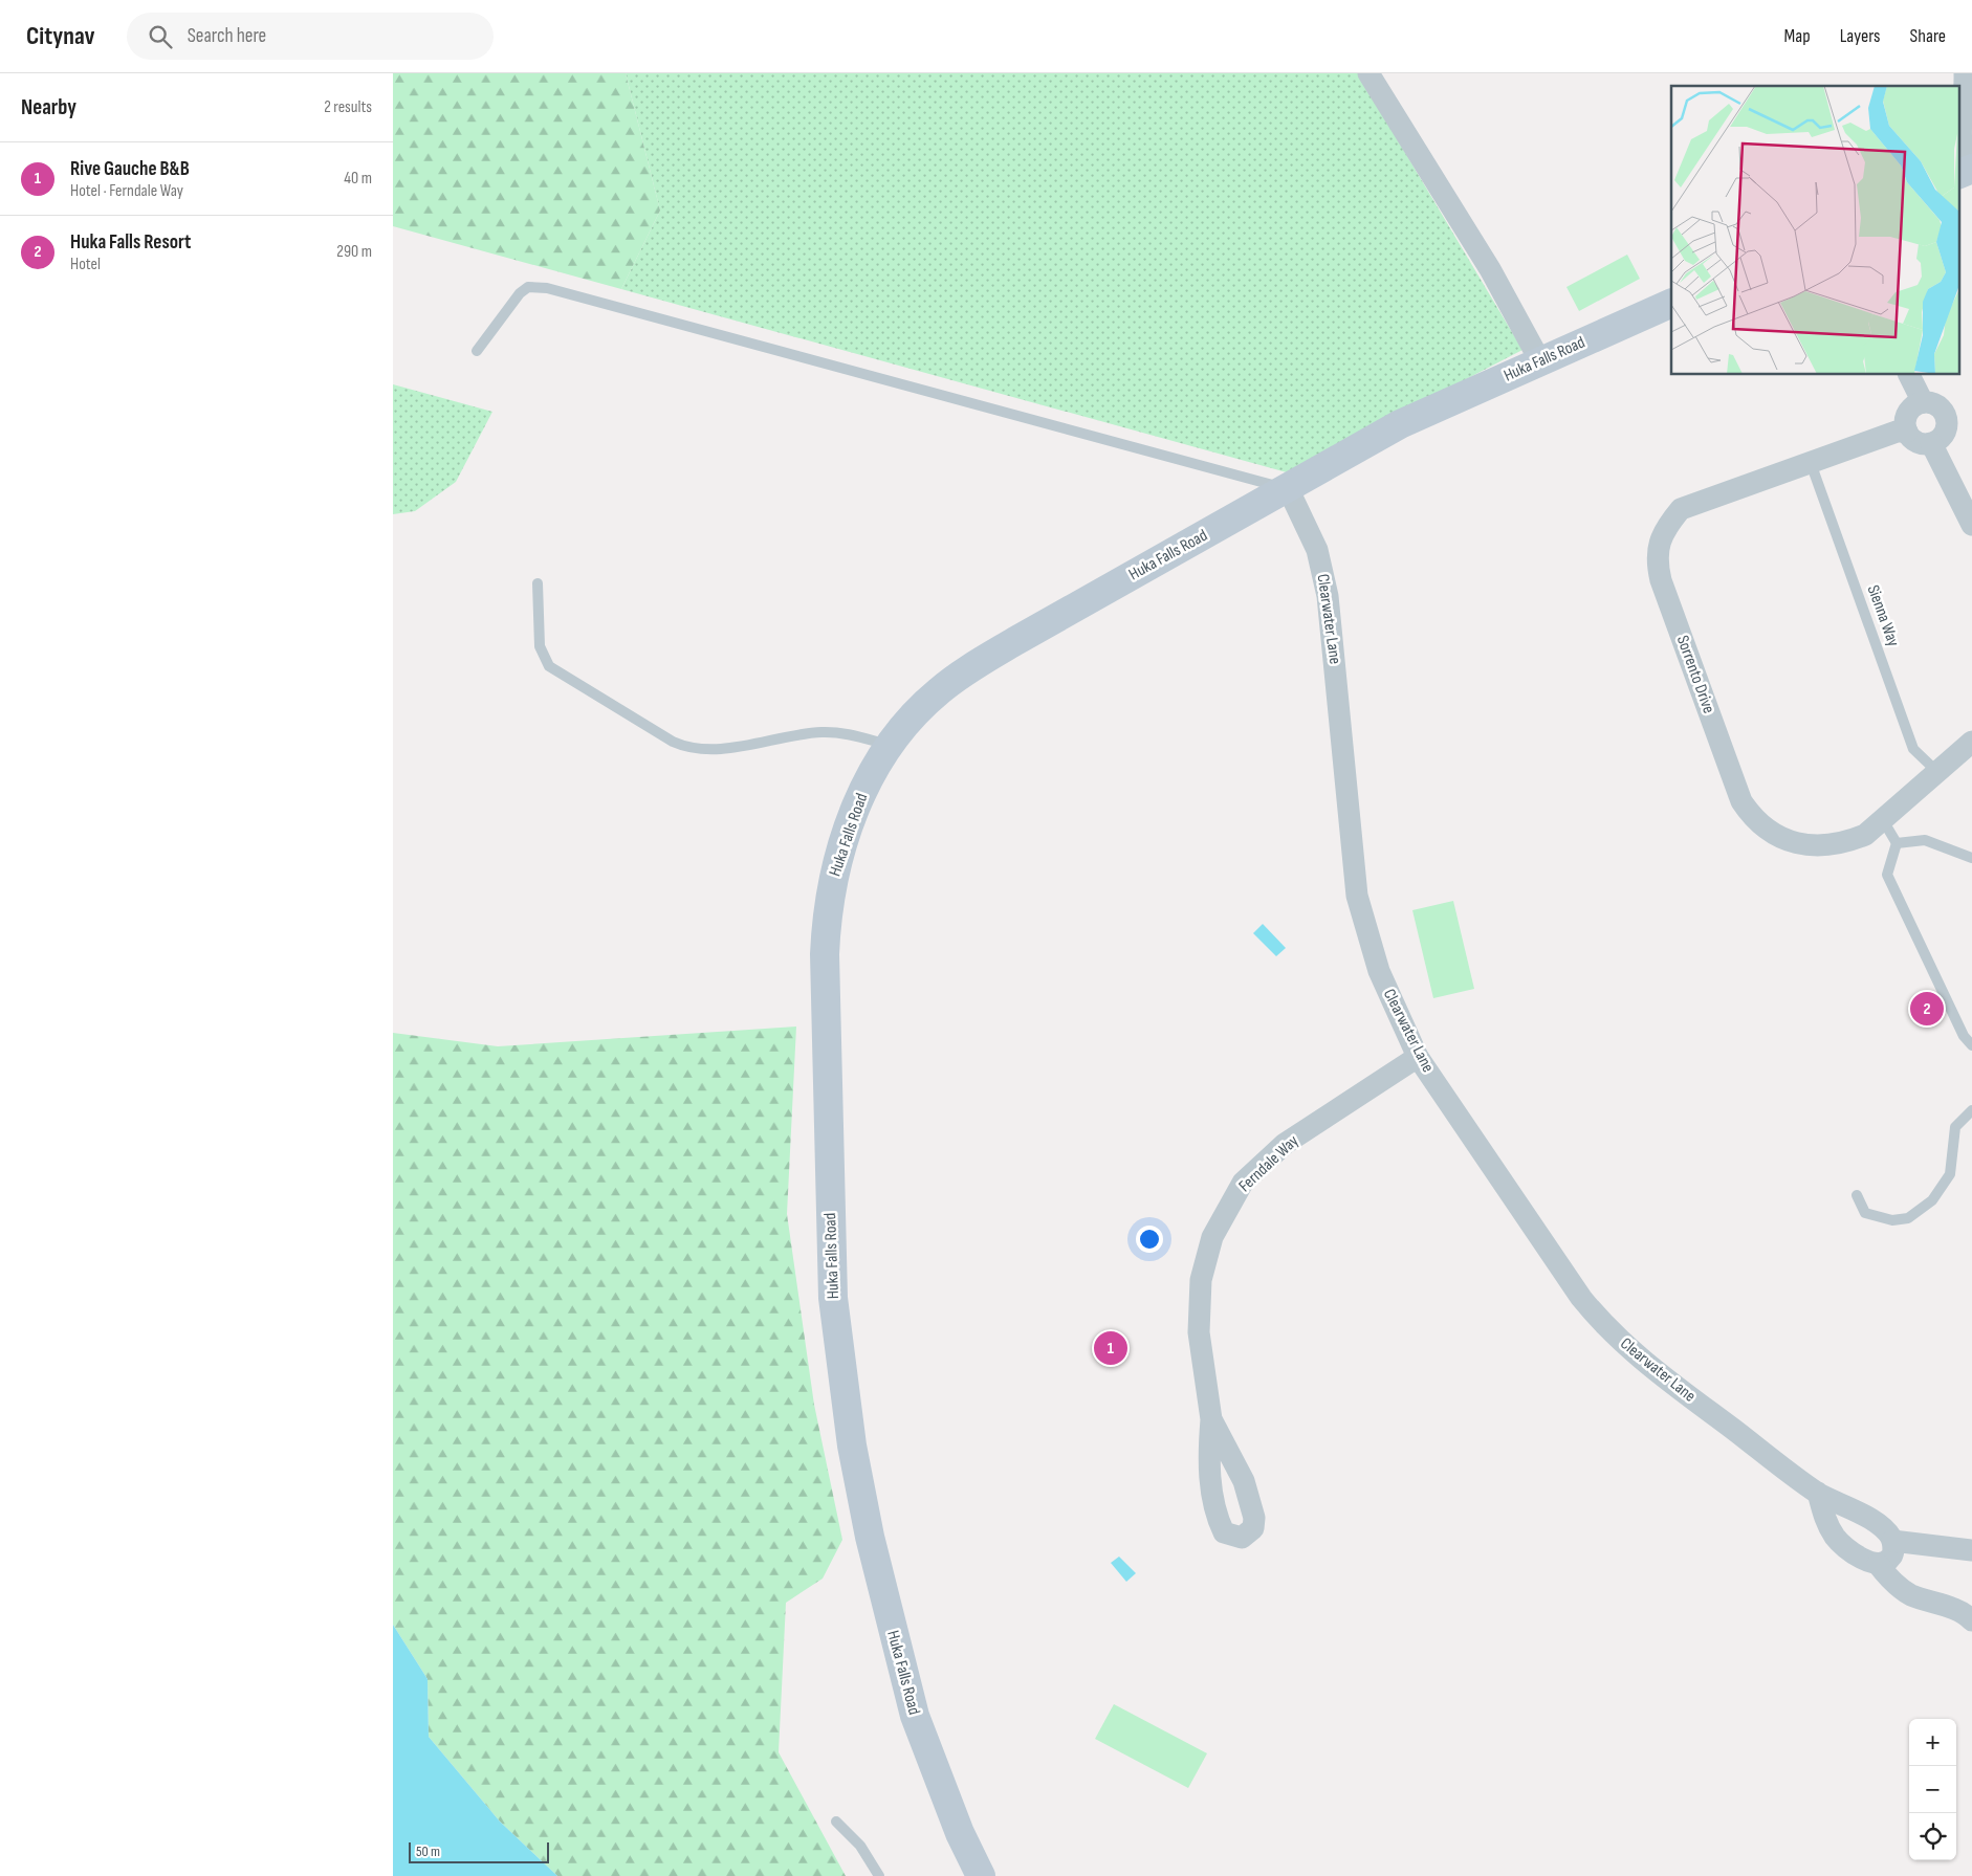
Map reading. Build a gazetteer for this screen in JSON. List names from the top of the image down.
{
  "streets": {
    "street": [
      "Huka Falls Road",
      "Clearwater Lane",
      "Sorrento Drive",
      "Ferndale Way"
    ],
    "lane": ["Sienna Way"]
  },
  "crossings": [
    ["Huka Falls Road", "Clearwater Lane"],
    ["Sienna Way", "Sorrento Drive"],
    ["Clearwater Lane", "Ferndale Way"]
  ],
  "scale_bar": "50 m",
  "page": {
    "header": "Citynav",
    "search": "Search here",
    "nav": ["Map", "Layers", "Share"],
    "heading": ["Nearby", "2 results"],
    "list": [
      {
        "mark": "1",
        "name": "Rive Gauche B&B",
        "note": "Hotel · Ferndale Way",
        "value": "40 m"
      },
      {
        "mark": "2",
        "name": "Huka Falls Resort",
        "note": "Hotel",
        "value": "290 m"
      }
    ],
    "pins": ["2", "1"],
    "map_buttons": ["+", "−"],
    "scale": "50 m"
  }
}
